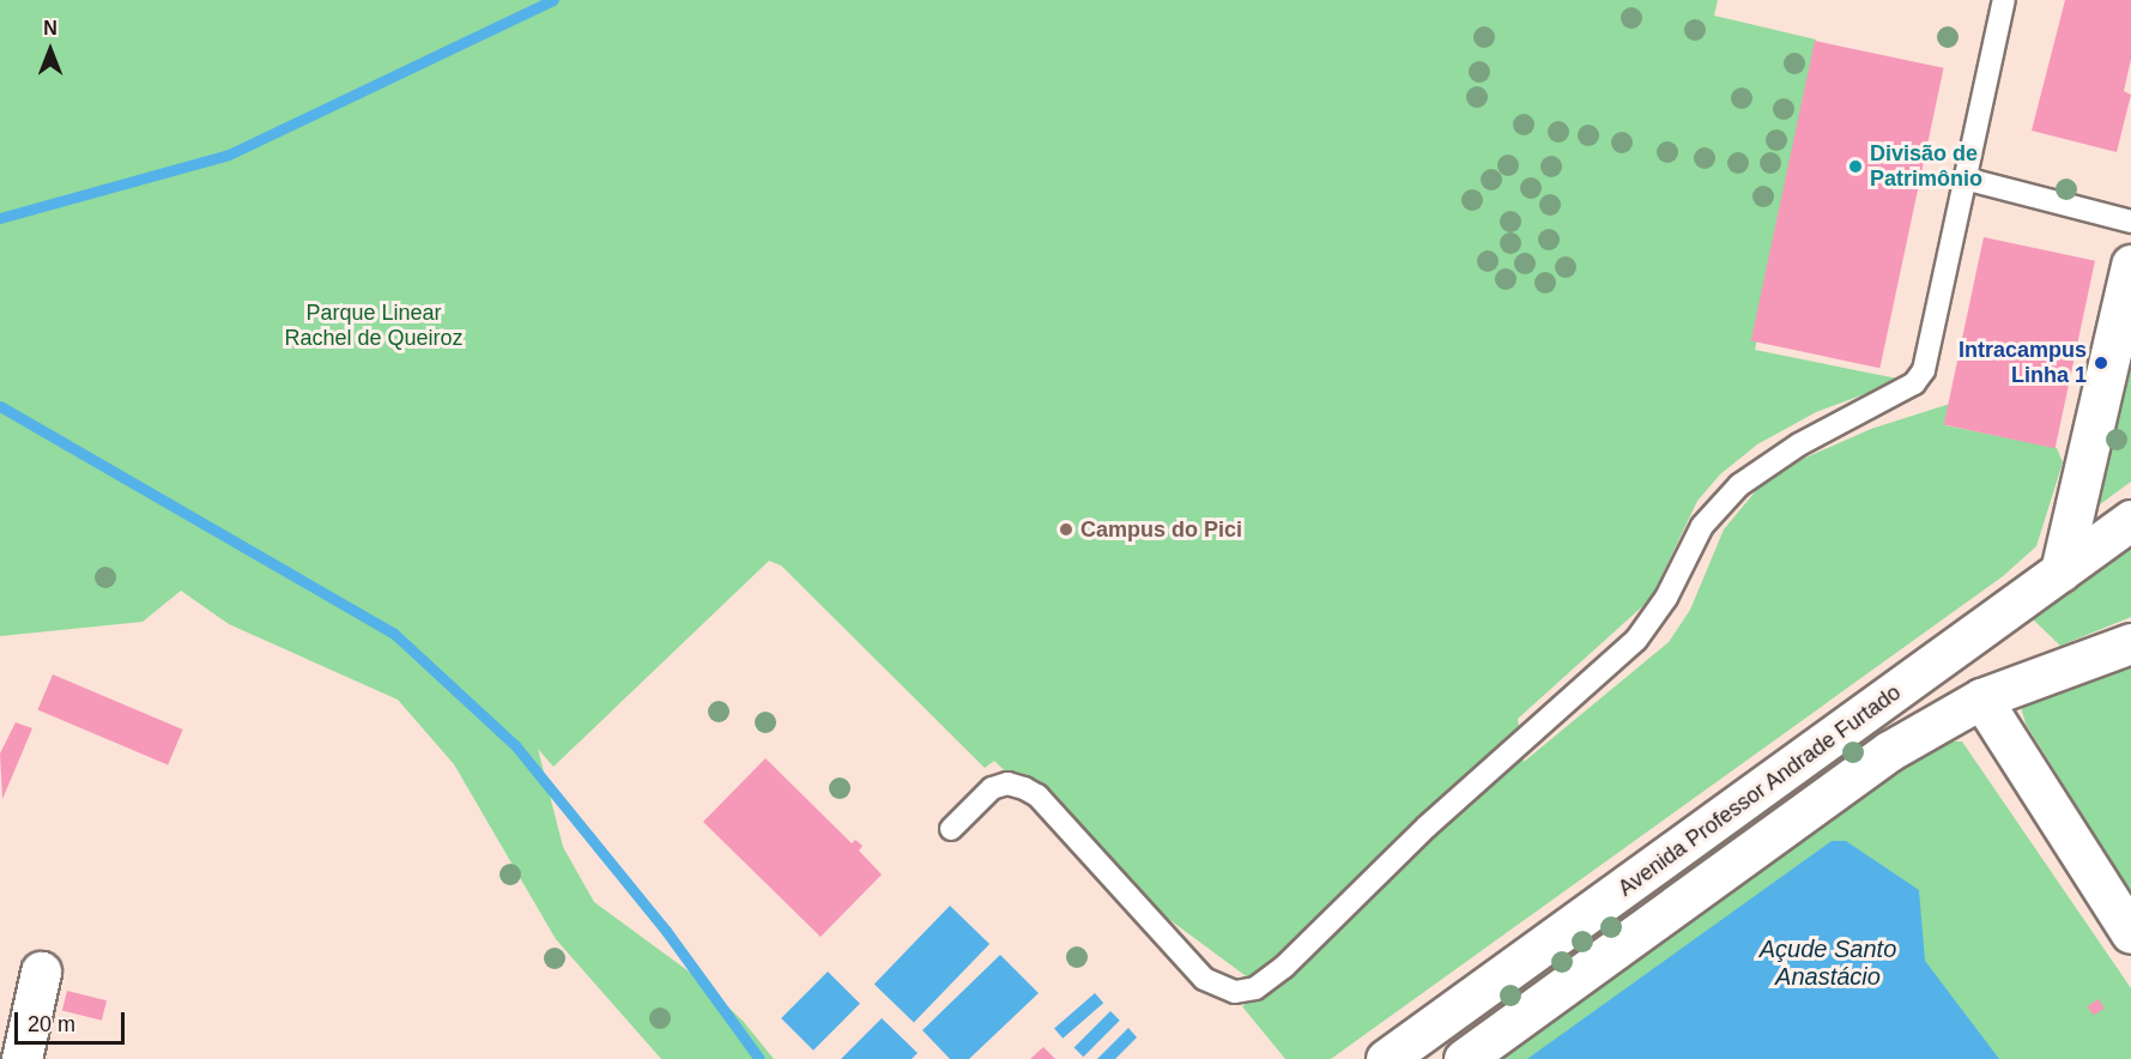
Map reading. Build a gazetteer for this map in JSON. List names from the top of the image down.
{
  "streets": {
    "street": ["Avenida Professor Andrade Furtado"]
  },
  "water": ["Açude Santo Anastácio"],
  "parks": ["Parque Linear Rachel de Queiroz"],
  "places": ["Divisão de Patrimônio", "Intracampus Linha 1", "Campus do Pici"],
  "scale_bar": "20 m",
  "north": "top"
}
